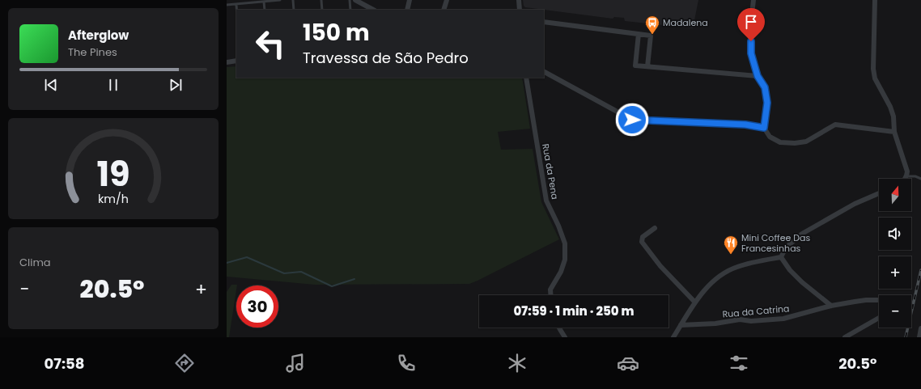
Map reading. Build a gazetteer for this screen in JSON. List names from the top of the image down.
{
  "streets": {
    "street": ["Rua da Pena", "Rua da Catrina"]
  },
  "places": {
    "bus stop": ["Madalena"],
    "restaurant": ["Mini Coffee Das Francesinhas"]
  },
  "north": "top",
  "page": {
    "turn": ["150 m", "Travessa de São Pedro"],
    "song": ["Afterglow", "The Pines"],
    "map_buttons": ["+", "−"],
    "tile": "Clima",
    "heat": ["−", "20.5°", "+"],
    "limit": "30",
    "trip": "07:59 · 1 min · 250 m",
    "tabs": ["07:58", "20.5°"],
    "gauge": ["19", "km/h"]
  }
}
